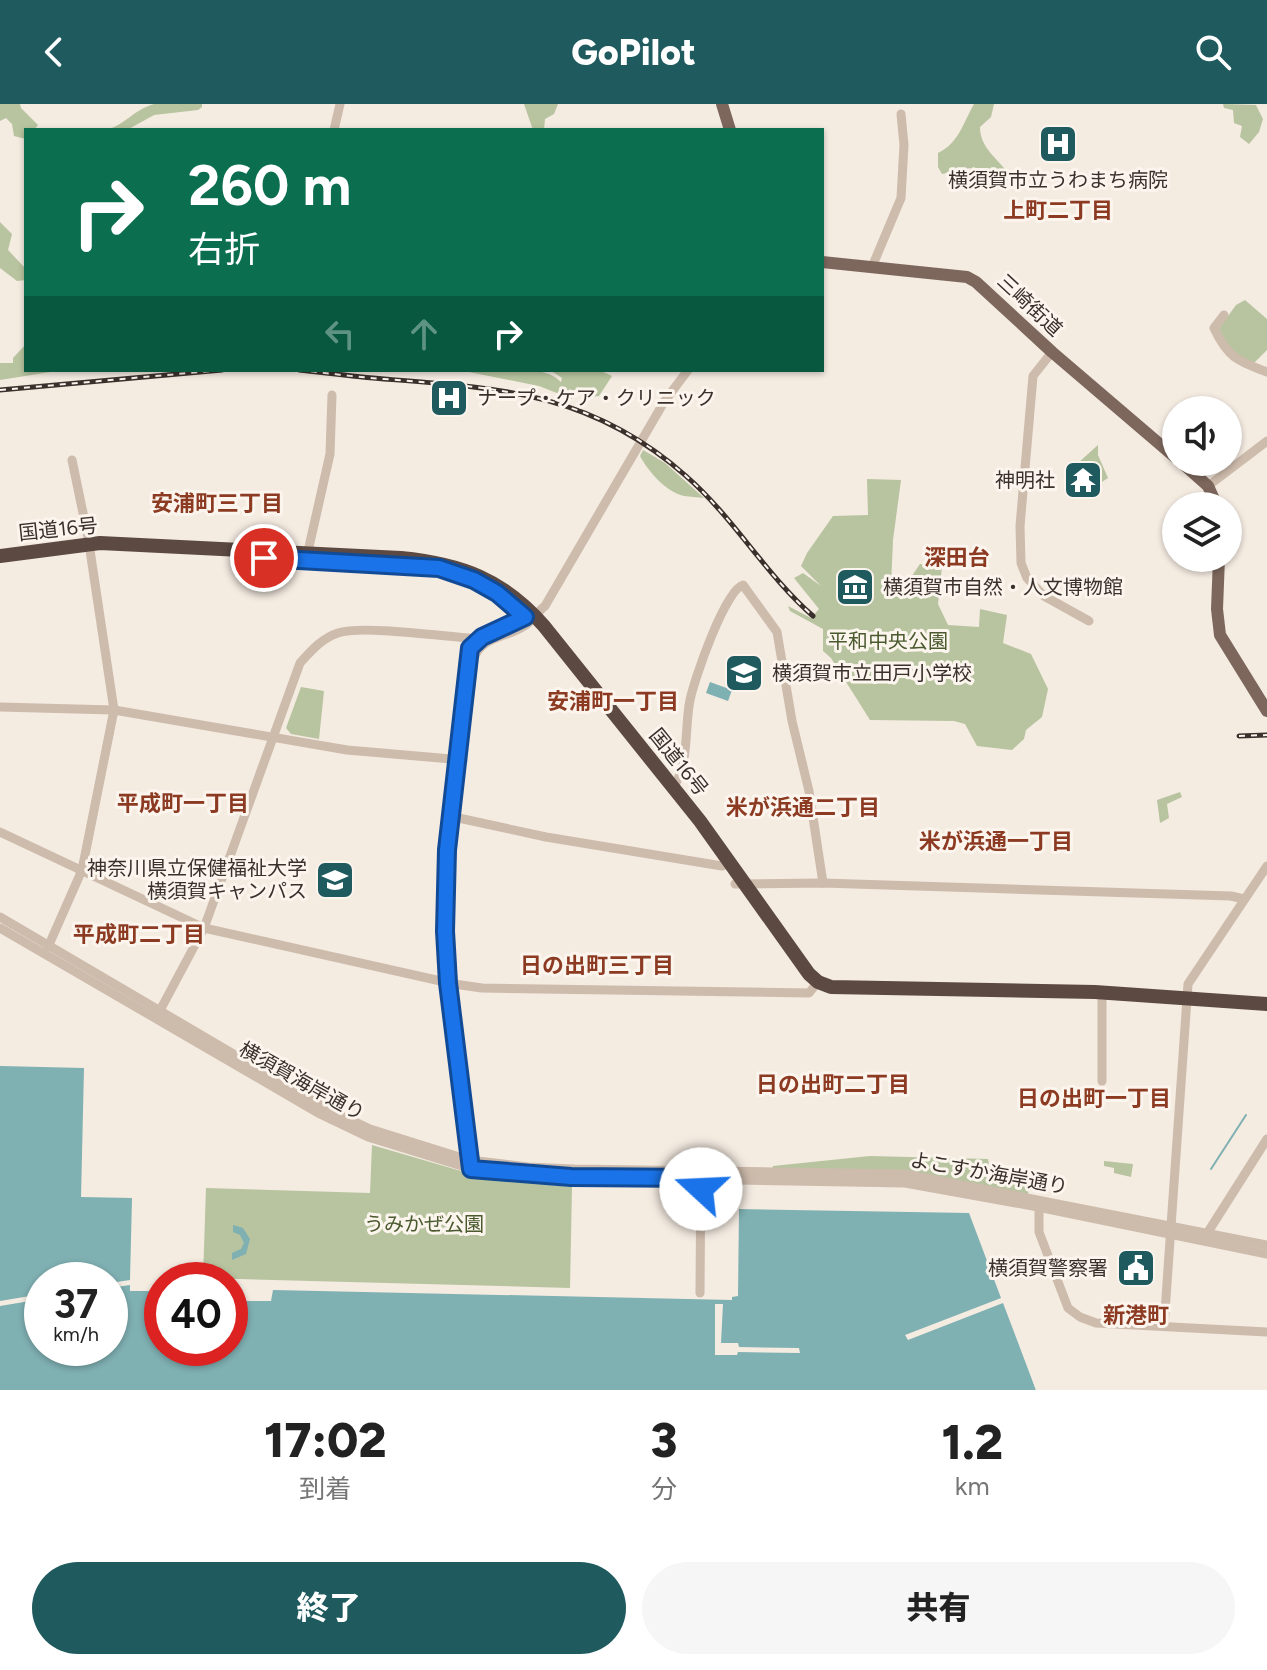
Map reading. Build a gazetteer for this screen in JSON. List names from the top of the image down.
{
  "streets": {
    "highway": ["国道16号"],
    "main road": ["三崎街道"],
    "street": ["よこすか海岸通り"]
  },
  "districts": [
    "上町二丁目",
    "安浦町三丁目",
    "深田台",
    "安浦町一丁目",
    "平成町一丁目",
    "米が浜通二丁目",
    "米が浜通一丁目",
    "平成町二丁目",
    "日の出町三丁目",
    "日の出町二丁目",
    "日の出町一丁目",
    "新港町"
  ],
  "parks": ["平和中央公園", "うみかぜ公園"],
  "places": {
    "hospital": ["横須賀市立うわまち病院", "ナープ・ケア・クリニック"],
    "temple": ["神明社"],
    "museum": ["横須賀市自然・人文博物館"],
    "school or university": ["横須賀市立田戸小学校", "神奈川県立保健福祉大学 横須賀キャンパス"],
    "public building": ["横須賀警察署"]
  },
  "page": {
    "header": "GoPilot",
    "turn": ["260 m", "右折"],
    "speed": "37 km/h",
    "limit": "40",
    "eta": [
      "17:02",
      "到着",
      "3",
      "分",
      "1.2",
      "km"
    ],
    "buttons": ["終了", "共有"]
  }
}
